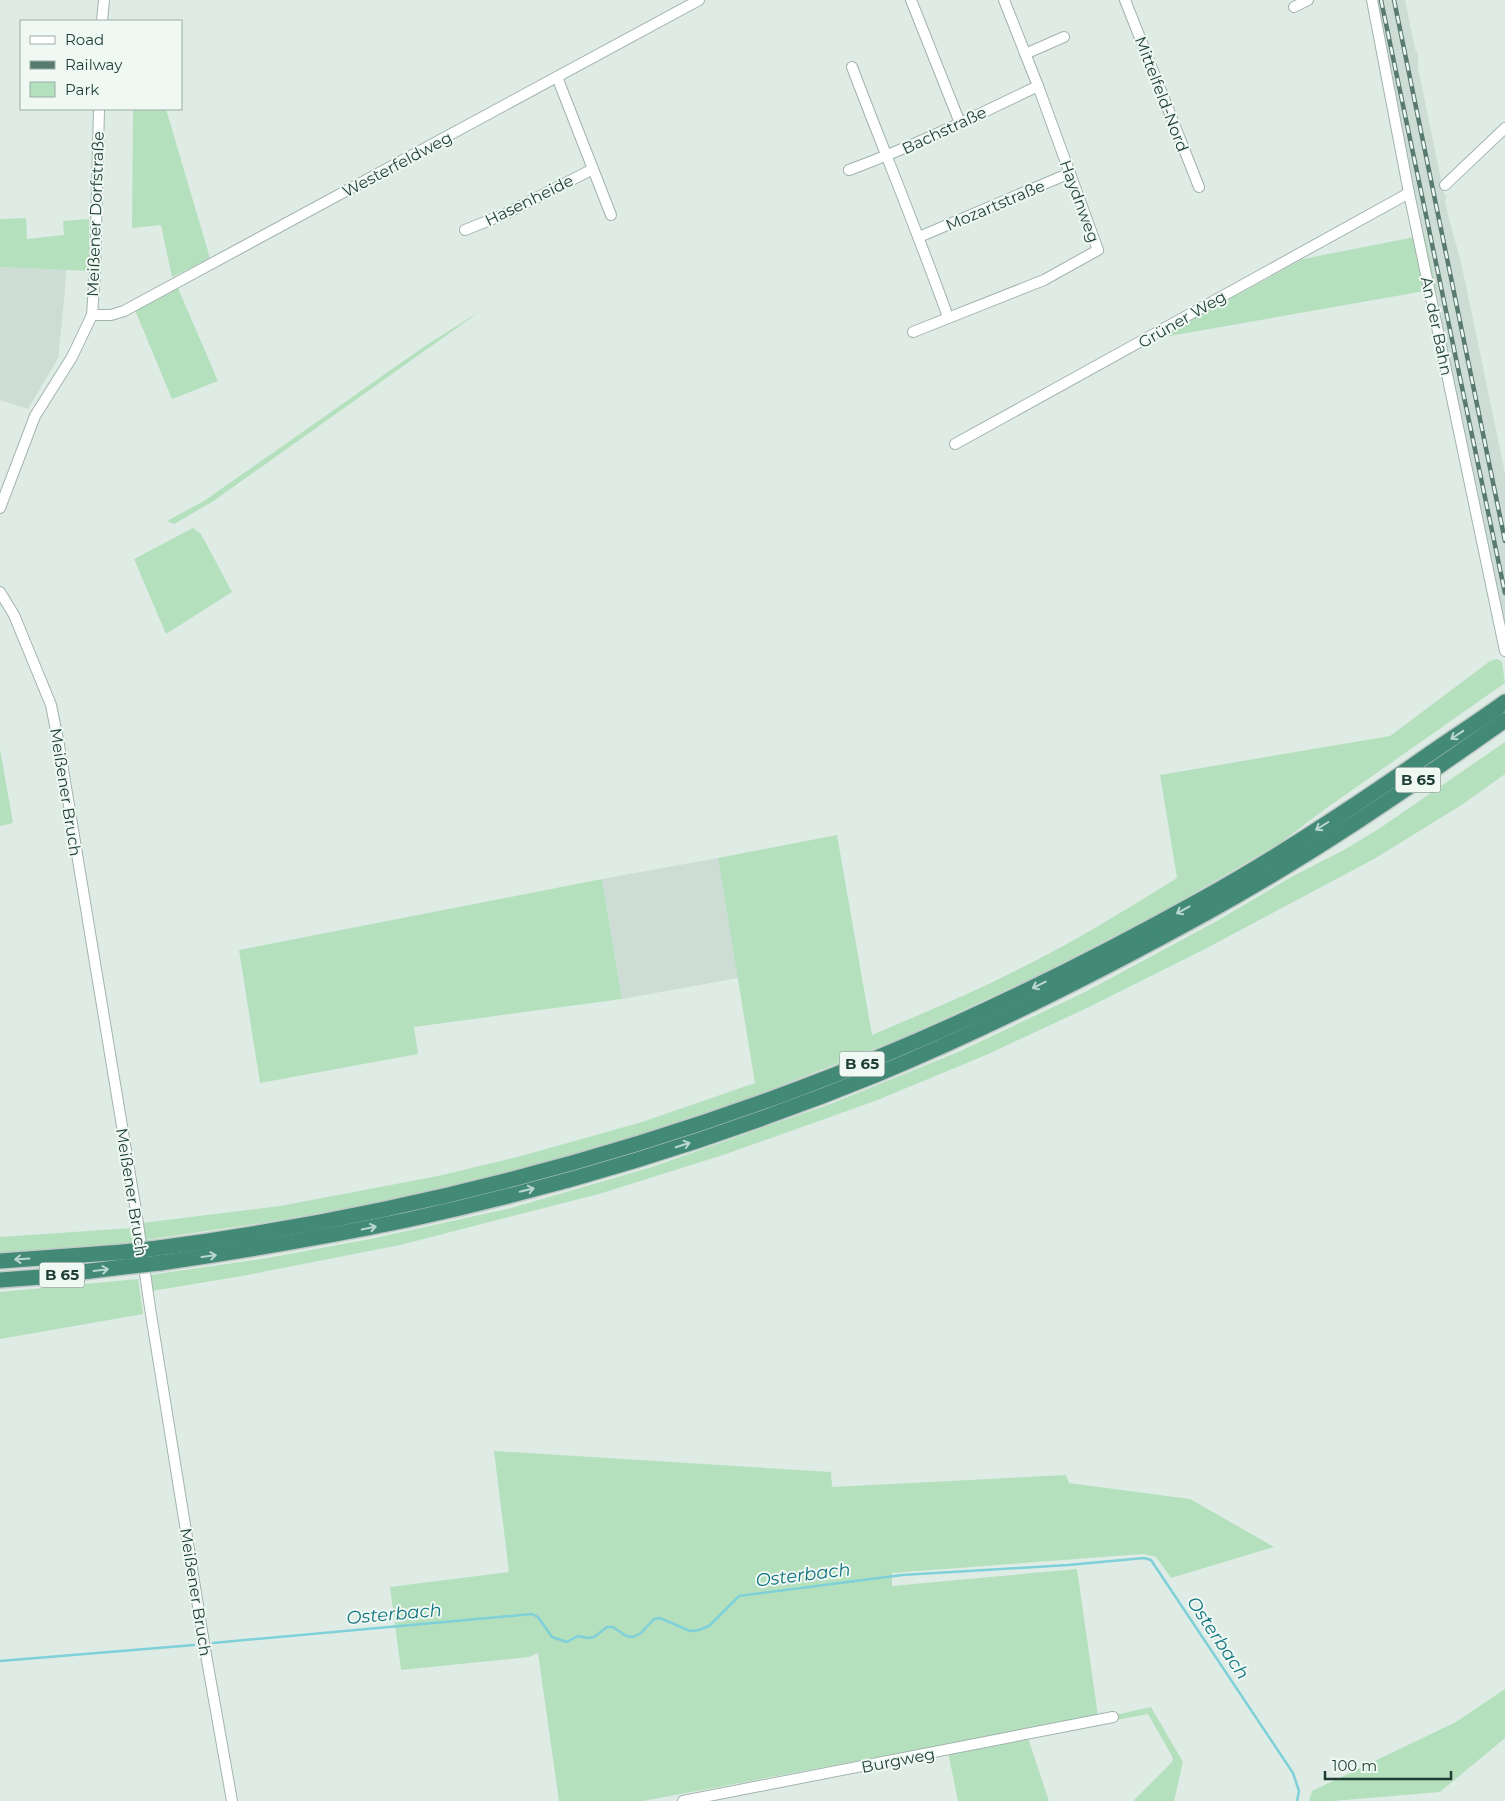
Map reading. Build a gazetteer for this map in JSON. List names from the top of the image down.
{
  "streets": {
    "highway": ["B 65"],
    "street": [
      "Mittelfeld-Nord",
      "Bachstraße",
      "Westerfeldweg",
      "Hasenheide",
      "Haydnweg",
      "Mozartstraße",
      "Meißener Dorfstraße",
      "Grüner Weg",
      "An der Bahn",
      "Meißener Bruch",
      "Burgweg"
    ]
  },
  "crossings": [
    ["Bachstraße", "Haydnweg"],
    ["Westerfeldweg", "Hasenheide"],
    ["Westerfeldweg", "Meißener Dorfstraße"],
    ["Haydnweg", "Mozartstraße"],
    ["Grüner Weg", "An der Bahn"]
  ],
  "water": ["Osterbach"],
  "legend": ["Road", "Railway", "Park"],
  "scale_bar": "100 m"
}
